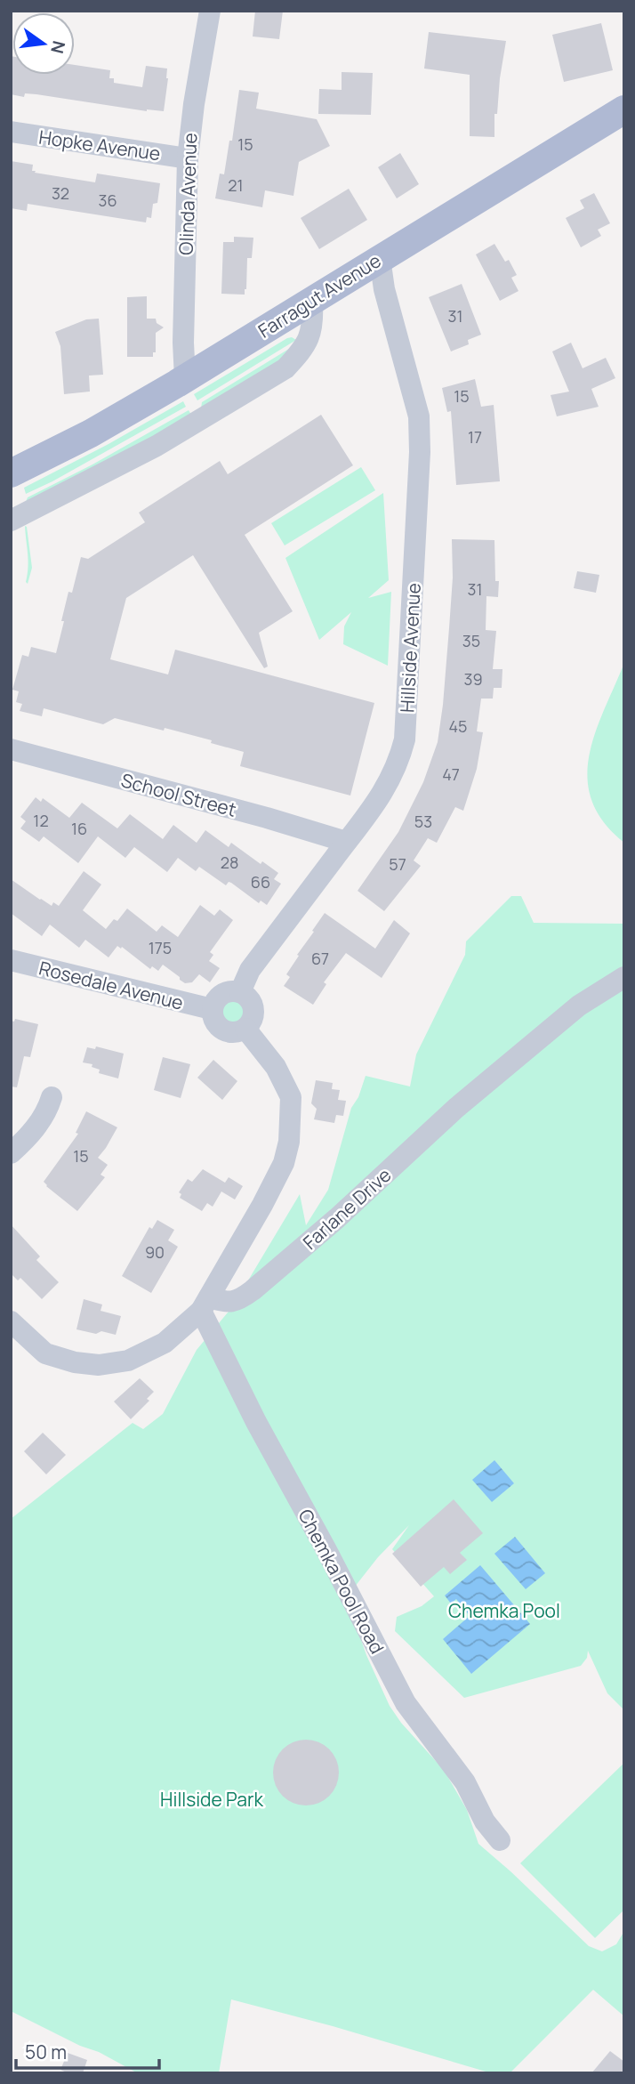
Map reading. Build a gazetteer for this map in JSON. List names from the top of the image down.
{
  "streets": {
    "main road": ["Farragut Avenue"],
    "street": [
      "Hopke Avenue",
      "Olinda Avenue",
      "Hillside Avenue",
      "School Street",
      "Rosedale Avenue",
      "Farlane Drive",
      "Chemka Pool Road"
    ]
  },
  "crossings": [
    ["Hopke Avenue", "Olinda Avenue"],
    ["Olinda Avenue", "Farragut Avenue"],
    ["Farragut Avenue", "Hillside Avenue"],
    ["Hillside Avenue", "School Street"],
    ["Hillside Avenue", "Rosedale Avenue"],
    ["Farlane Drive", "Chemka Pool Road"]
  ],
  "parks": ["Chemka Pool", "Hillside Park"],
  "house_numbers": [
    "15",
    "21",
    "32",
    "36",
    "31",
    "15",
    "17",
    "31",
    "35",
    "39",
    "45",
    "47",
    "12",
    "53",
    "16",
    "28",
    "57",
    "66",
    "175",
    "67",
    "15",
    "90"
  ],
  "scale_bar": "50 m",
  "north": "right"
}
